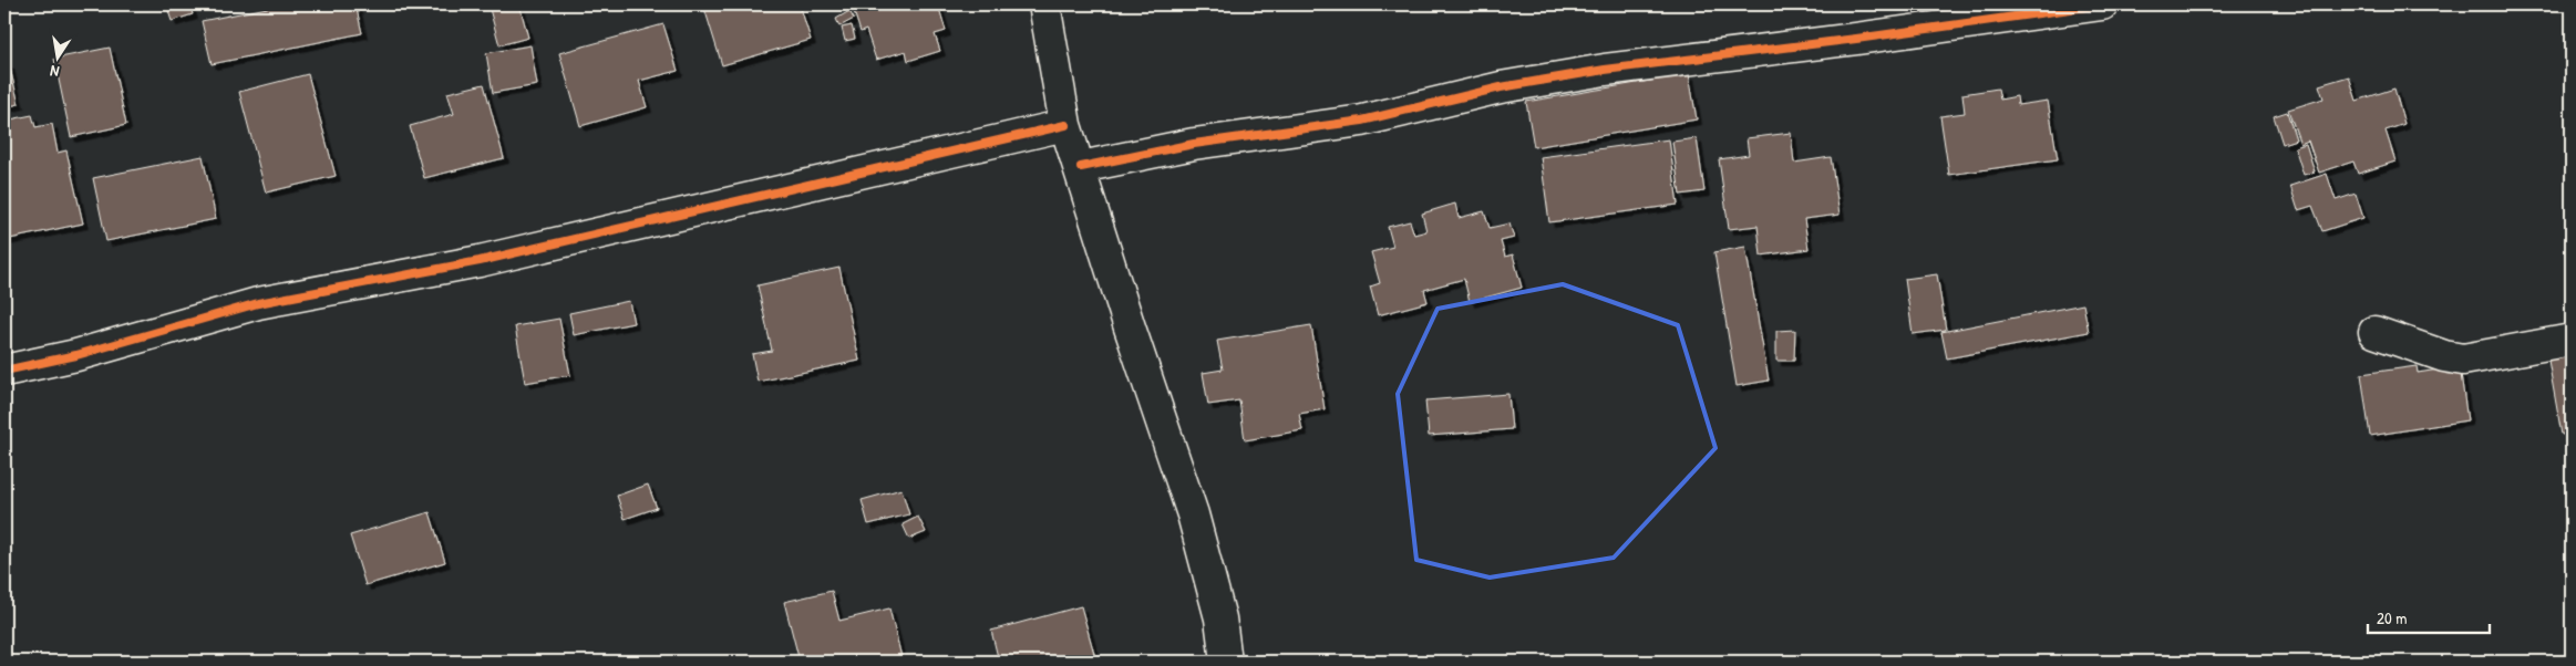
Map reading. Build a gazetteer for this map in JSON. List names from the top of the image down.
{
  "scale_bar": "20 m",
  "north": "bottom"
}
